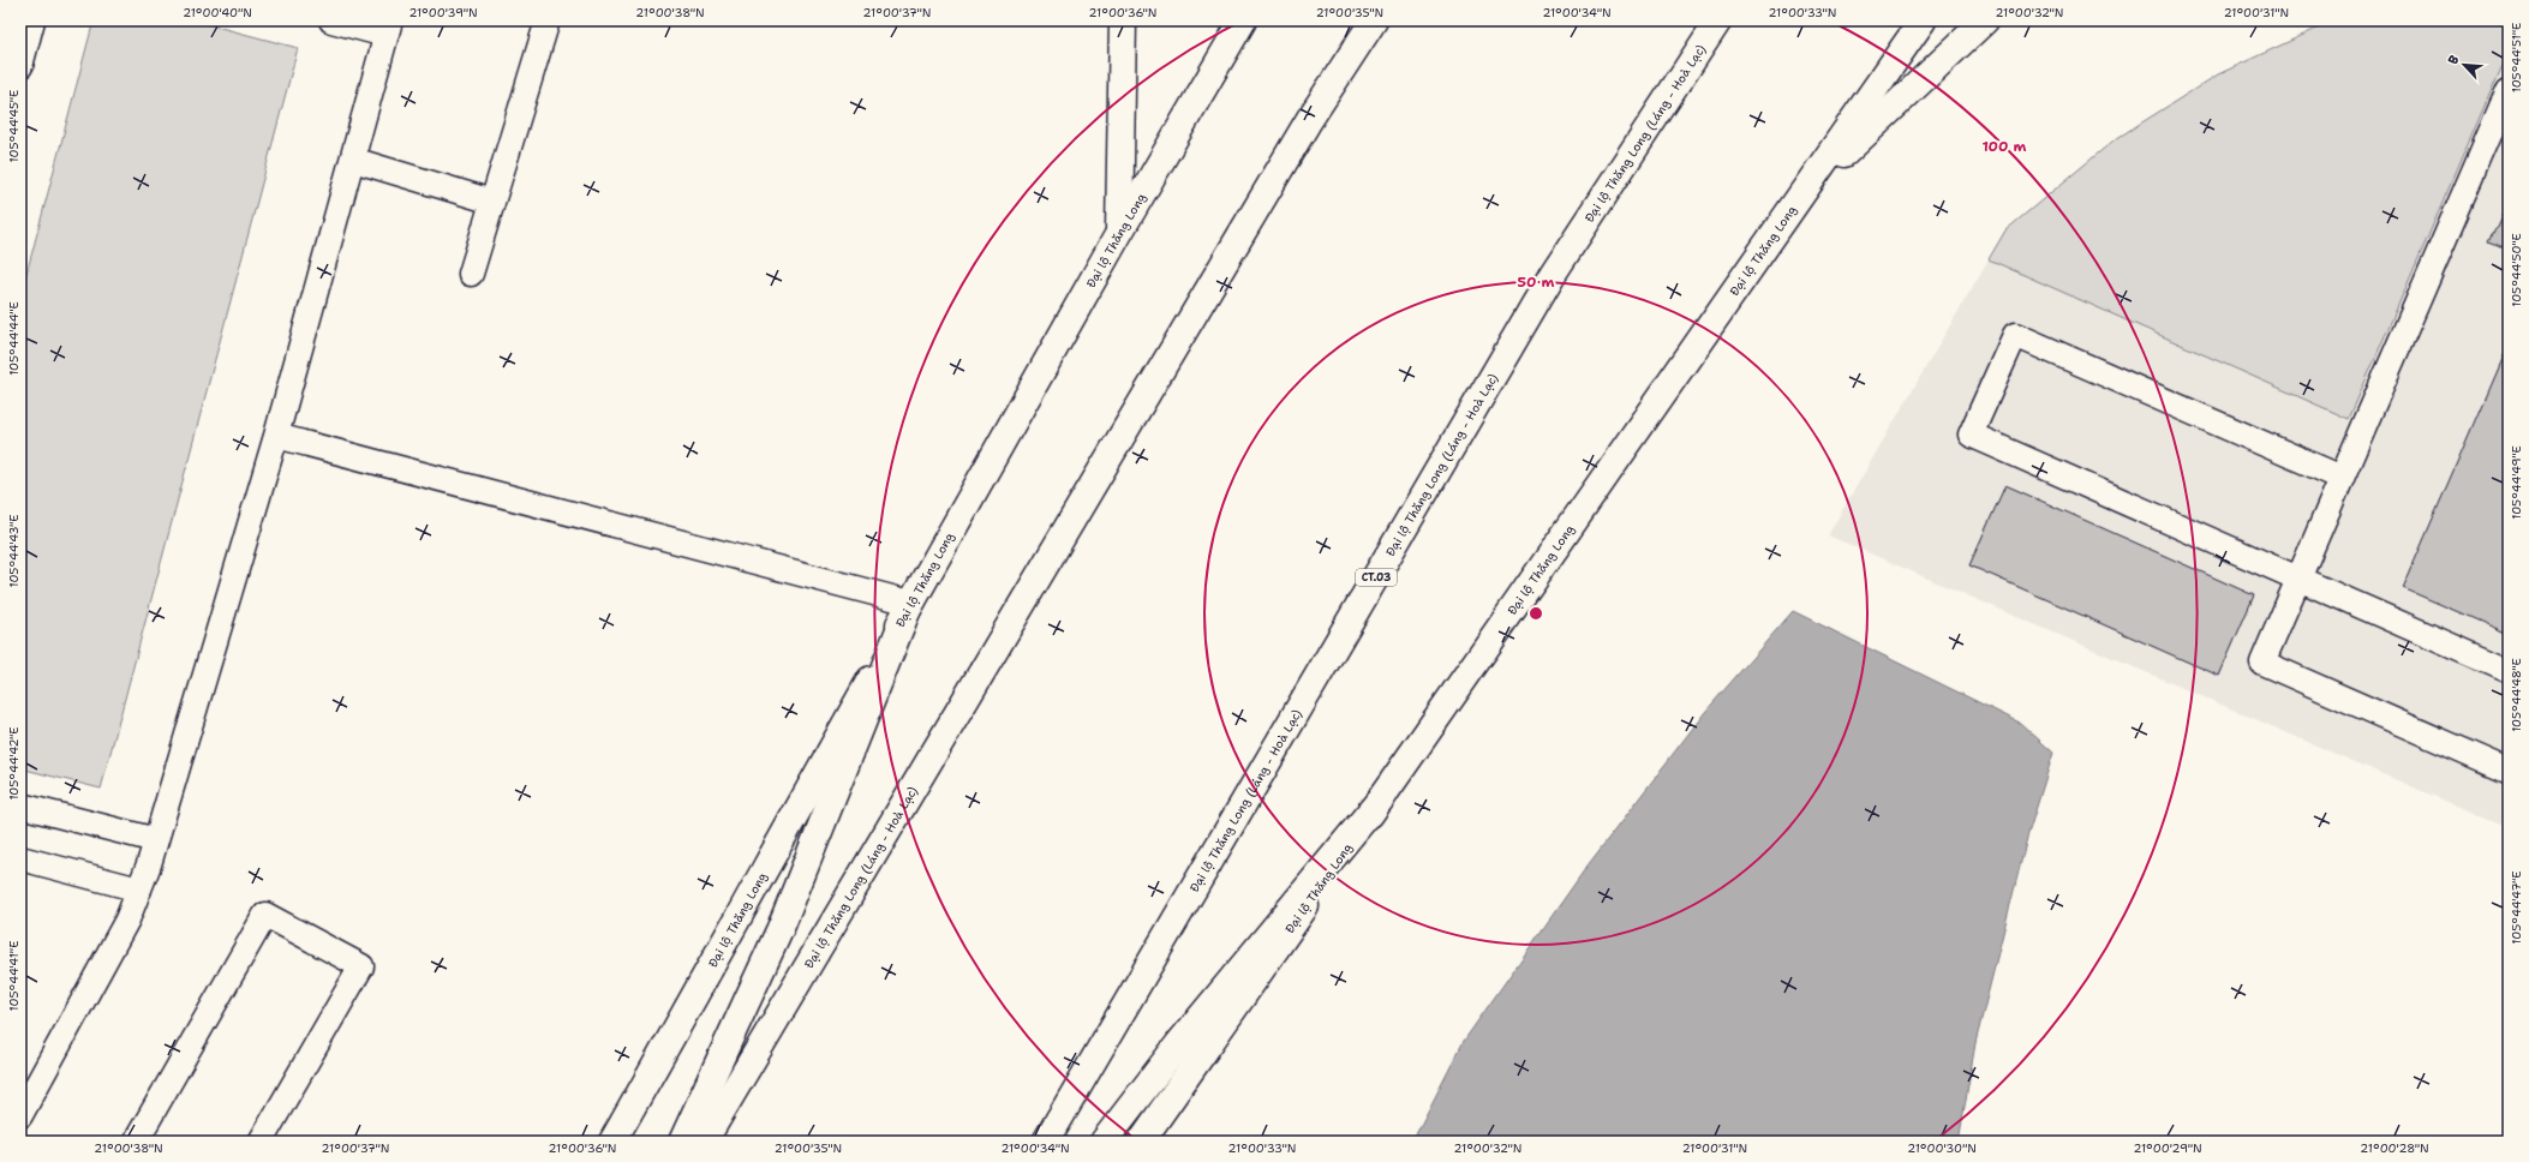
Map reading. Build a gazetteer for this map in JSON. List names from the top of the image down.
{
  "streets": {
    "main road": ["Đại lộ Thăng Long (Láng - Hoà Lạc)", "Đại lộ Thăng Long", "CT.03"]
  },
  "north": "top left",
  "coordinates": [
    "21°00'40\"N",
    "21°00'39\"N",
    "21°00'38\"N",
    "21°00'37\"N",
    "21°00'36\"N",
    "21°00'35\"N",
    "21°00'34\"N",
    "21°00'33\"N",
    "21°00'32\"N",
    "21°00'31\"N",
    "105°44'51\"E",
    "105°44'45\"E",
    "105°44'50\"E",
    "105°44'44\"E",
    "105°44'49\"E",
    "105°44'43\"E",
    "105°44'48\"E",
    "105°44'42\"E",
    "105°44'47\"E",
    "105°44'41\"E",
    "21°00'30\"N",
    "21°00'29\"N",
    "21°00'28\"N"
  ],
  "rings": ["100 m", "50 m"]
}
